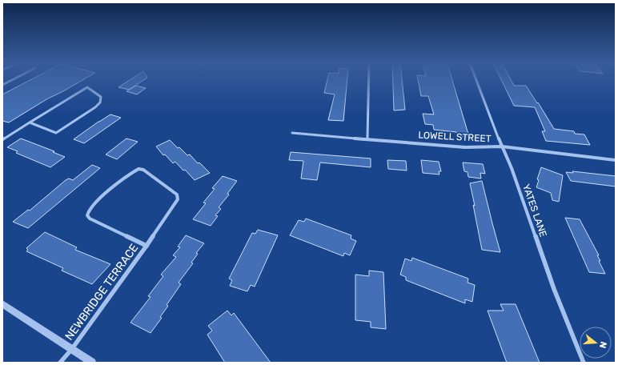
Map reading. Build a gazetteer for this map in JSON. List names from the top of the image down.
{
  "streets": {
    "street": ["LOWELL STREET", "YATES LANE", "NEWBRIDGE TERRACE"]
  },
  "crossings": [
    ["LOWELL STREET", "YATES LANE"]
  ],
  "north": "right"
}
